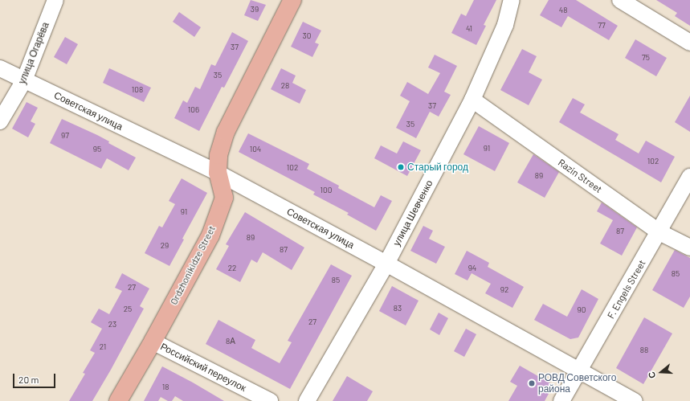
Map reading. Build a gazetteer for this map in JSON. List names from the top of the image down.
{
  "streets": {
    "main road": ["Ordzhonikidze Street"],
    "street": [
      "улица Огарёва",
      "Советская улица",
      "Razin Street",
      "улица Шевченко",
      "F. Engels Street",
      "Российский переулок"
    ]
  },
  "crossings": [
    ["улица Огарёва", "Советская улица"],
    ["Советская улица", "улица Шевченко"],
    ["Советская улица", "Ordzhonikidze Street"],
    ["Советская улица", "F. Engels Street"],
    ["Razin Street", "улица Шевченко"],
    ["Razin Street", "F. Engels Street"],
    ["Ordzhonikidze Street", "Российский переулок"]
  ],
  "places": ["Старый город", "РОВД Советского района"],
  "house_numbers": [
    "39",
    "48",
    "77",
    "41",
    "30",
    "37",
    "75",
    "35",
    "28",
    "108",
    "37",
    "106",
    "35",
    "97",
    "91",
    "95",
    "104",
    "102",
    "102",
    "89",
    "100",
    "91",
    "87",
    "89",
    "29",
    "87",
    "22",
    "94",
    "85",
    "85",
    "27",
    "92",
    "83",
    "25",
    "90",
    "27",
    "23",
    "8А",
    "21",
    "88",
    "18"
  ],
  "scale_bar": "20 m",
  "north": "left"
}
